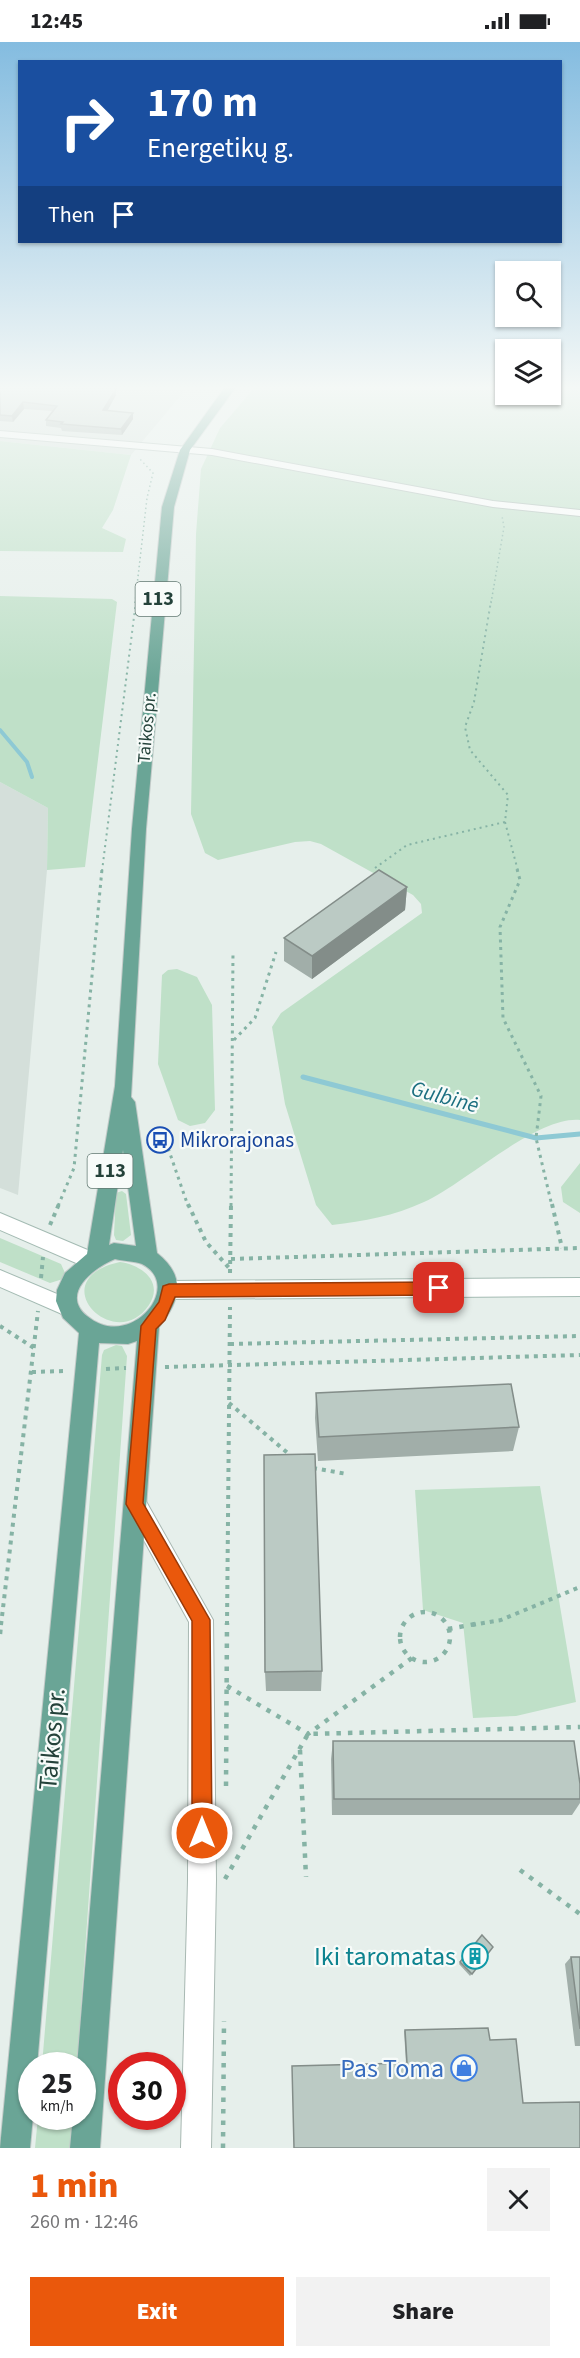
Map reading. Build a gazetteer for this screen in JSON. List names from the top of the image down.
{
  "streets": {
    "main road": ["113", "Taikos pr."]
  },
  "water": ["Gulbinė"],
  "places": {
    "bus stop": ["Mikrorajonas"],
    "building": ["Iki taromatas"],
    "shop": ["Pas Toma"]
  },
  "page": {
    "status": "12:45",
    "turn": ["170 m", "Energetikų g."],
    "then": "Then",
    "speed": "25 km/h",
    "limit": "30",
    "heading": ["1 min", "260 m · 12:46"],
    "buttons": ["Exit", "Share"]
  }
}
